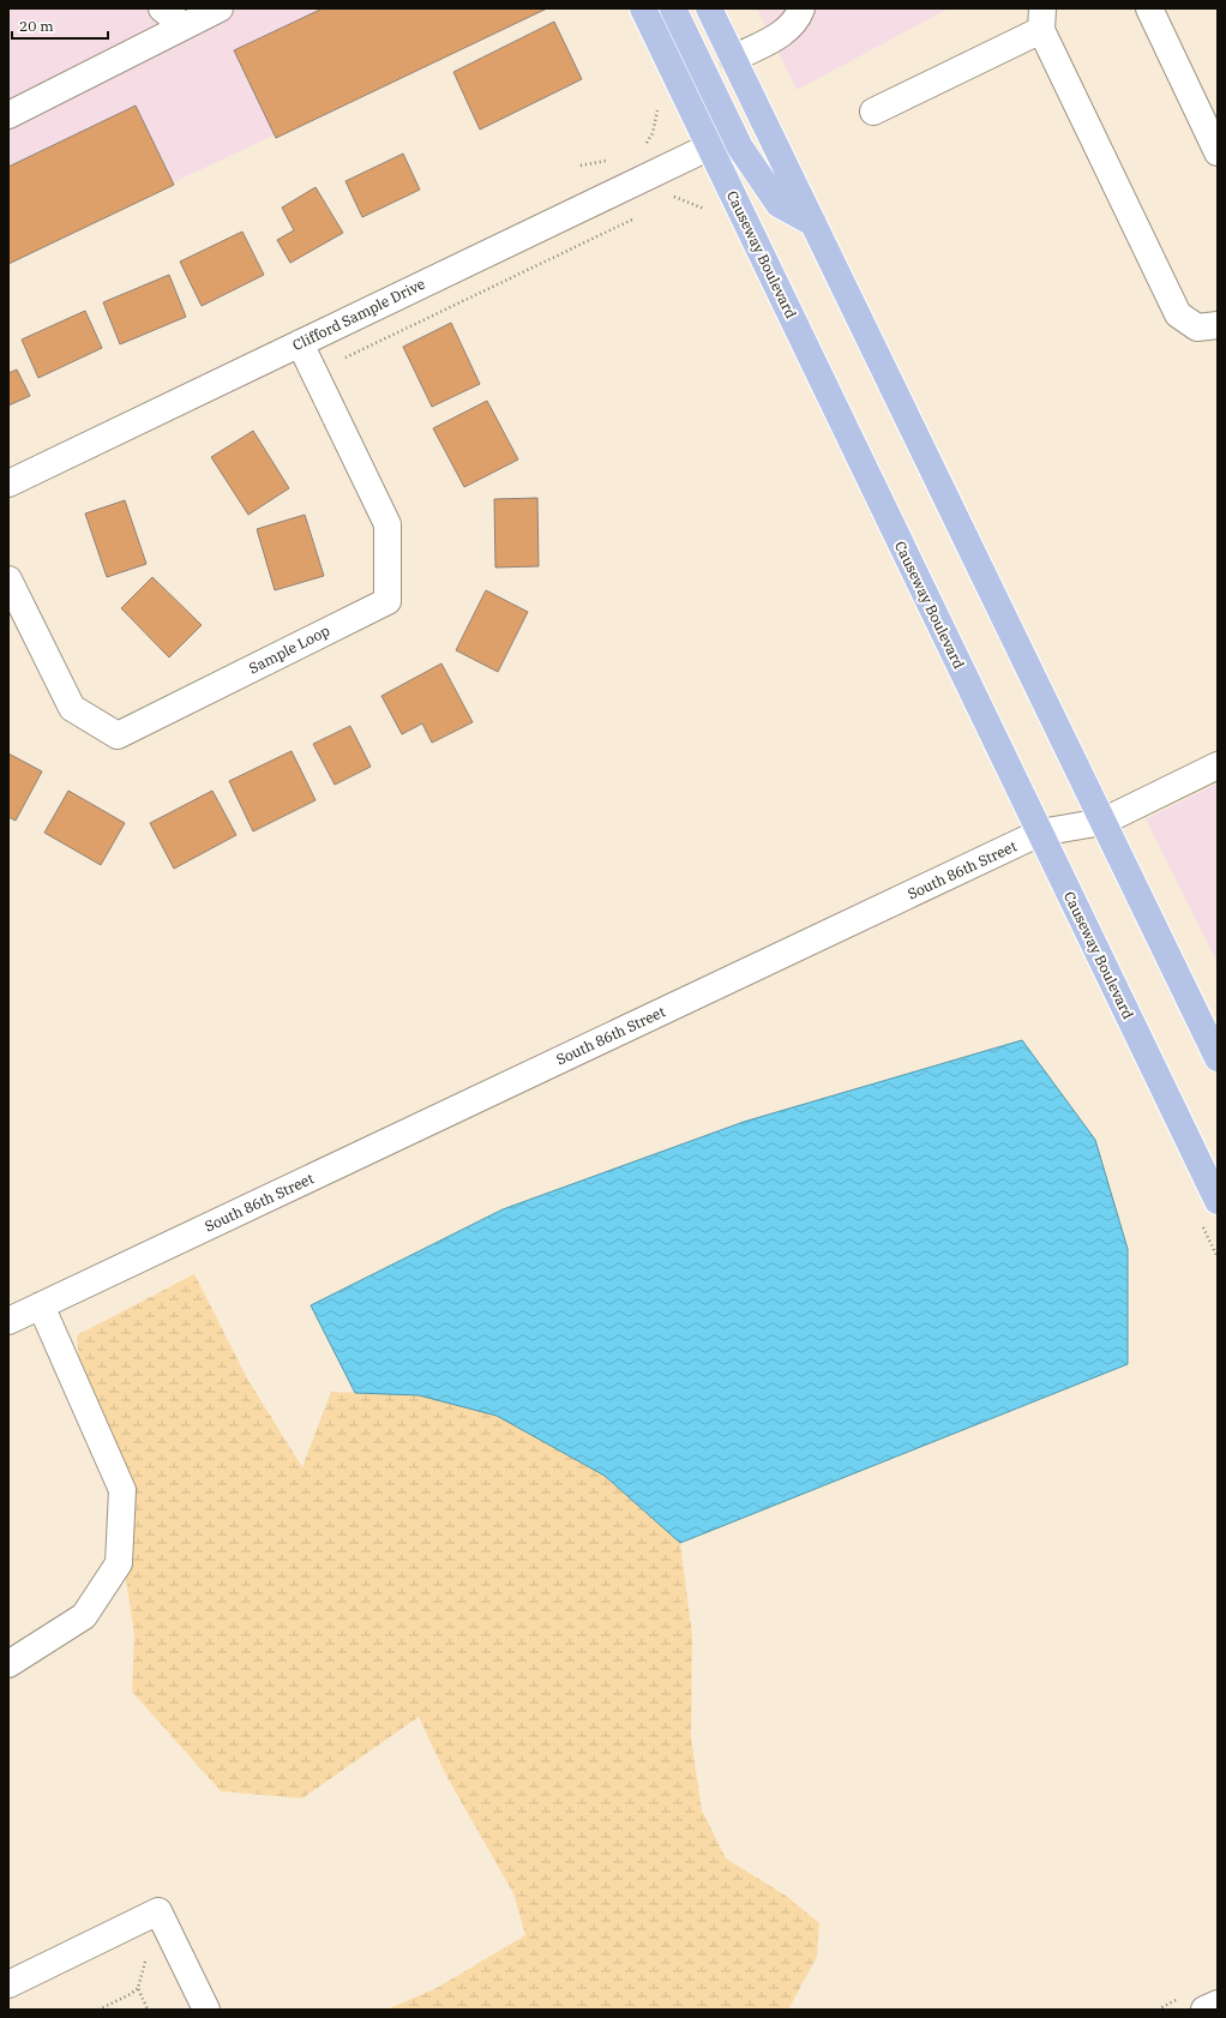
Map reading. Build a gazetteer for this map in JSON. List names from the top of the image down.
{
  "streets": {
    "main road": ["Causeway Boulevard"],
    "street": ["Clifford Sample Drive", "Sample Loop", "South 86th Street"]
  },
  "crossings": [
    ["Causeway Boulevard", "Clifford Sample Drive"],
    ["Causeway Boulevard", "South 86th Street"],
    ["Clifford Sample Drive", "Sample Loop"]
  ],
  "scale_bar": "20 m"
}
